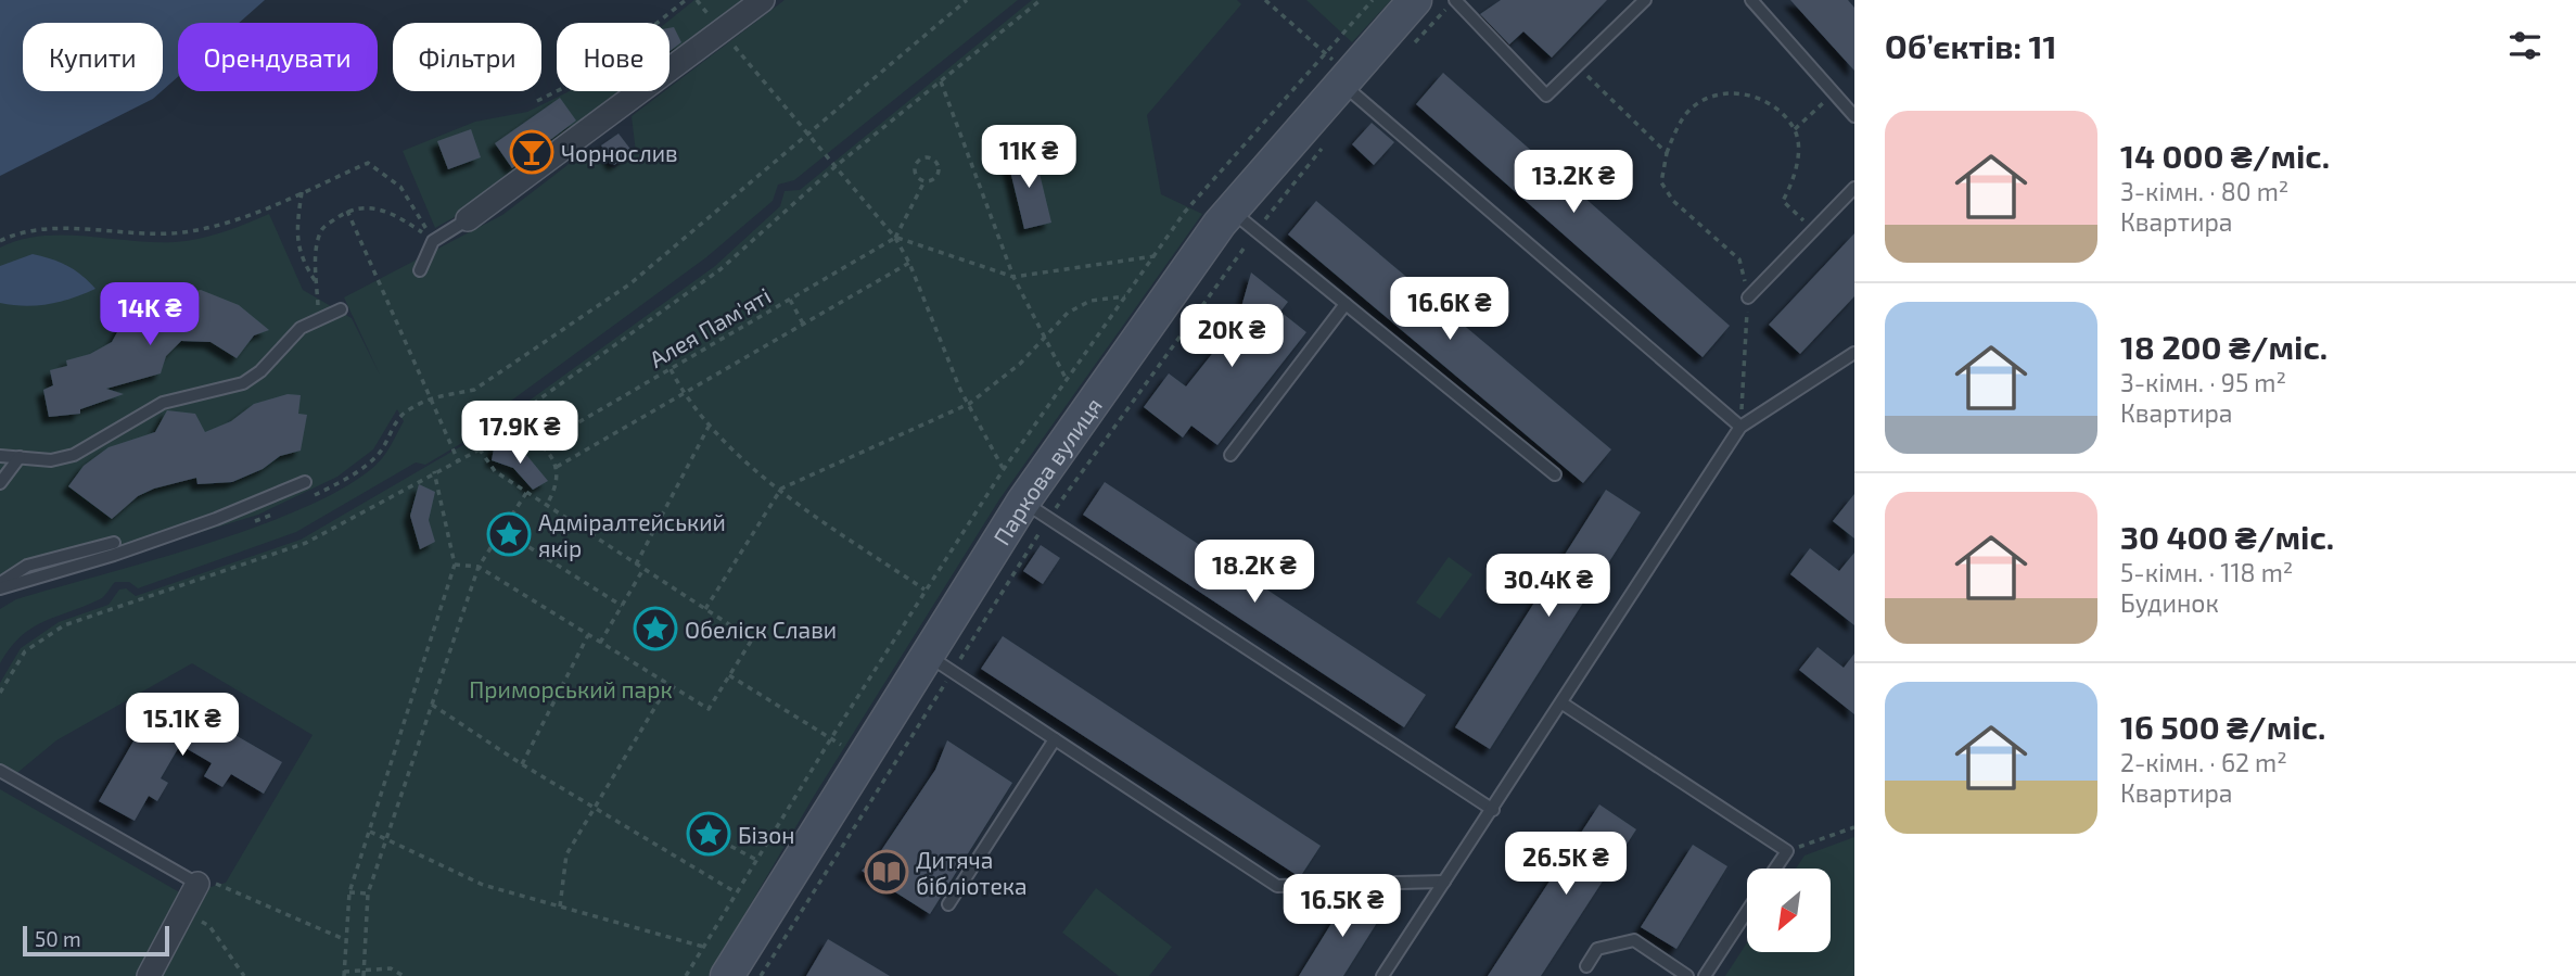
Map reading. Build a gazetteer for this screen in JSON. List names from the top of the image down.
{
  "streets": {
    "street": ["Паркова вулиця"],
    "path": ["Алея Пам'яті"]
  },
  "parks": ["Приморський парк"],
  "places": {
    "bar": ["Чорнослив"],
    "place": ["Адміралтейський якір", "Обеліск Cлави", "Бізон"],
    "library": ["Дитяча бібліотека"]
  },
  "scale_bar": "50 m",
  "north": "bottom left",
  "page": {
    "heading": "Об’єктів: 11",
    "chip": [
      "Купити",
      "Орендувати",
      "Фільтри",
      "Нове"
    ],
    "list": [
      {
        "name": "14 000 ₴/міс.",
        "note": "3-кімн. · 80 m² · Квартира"
      },
      {
        "name": "18 200 ₴/міс.",
        "note": "3-кімн. · 95 m² · Квартира"
      },
      {
        "name": "30 400 ₴/міс.",
        "note": "5-кімн. · 118 m² · Будинок"
      },
      {
        "name": "16 500 ₴/міс.",
        "note": "2-кімн. · 62 m² · Квартира"
      }
    ],
    "price": [
      "11K ₴",
      "13.2K ₴",
      "16.6K ₴",
      "14K ₴",
      "20K ₴",
      "17.9K ₴",
      "18.2K ₴",
      "30.4K ₴",
      "15.1K ₴",
      "26.5K ₴",
      "16.5K ₴"
    ],
    "scale": "50 m"
  }
}
